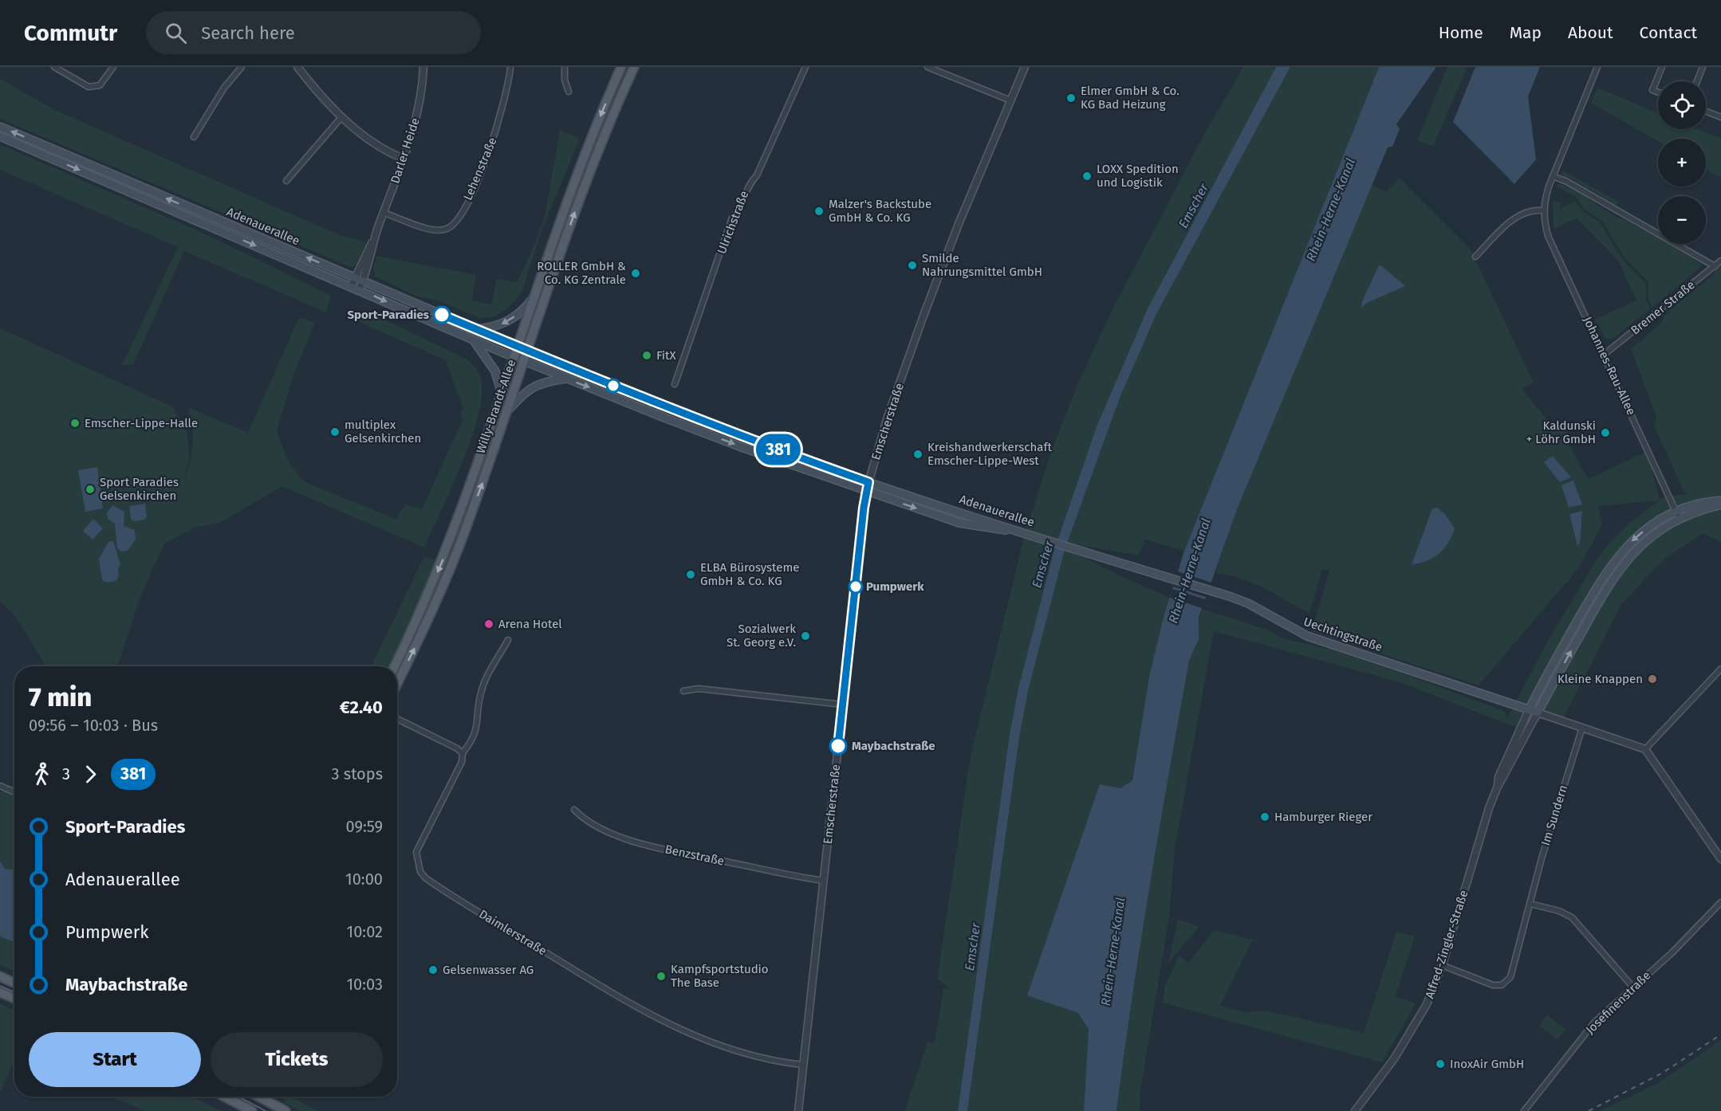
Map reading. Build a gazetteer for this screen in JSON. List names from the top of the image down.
{
  "streets": {
    "main road": ["Adenauerallee", "Willy-Brandt-Allee", "Uechtingstraße"],
    "street": [
      "Darler Heide",
      "Lehenstraße",
      "Ulrichstraße",
      "Bremer Straße",
      "Johannes-Rau-Allee",
      "Emscherstraße",
      "Im Sundern",
      "Benzstraße",
      "Daimlerstraße",
      "Alfred-Zingler-Straße",
      "Josefinenstraße"
    ]
  },
  "crossings": [
    ["Darler Heide", "Lehenstraße"],
    ["Darler Heide", "Adenauerallee"],
    ["Adenauerallee", "Willy-Brandt-Allee"],
    ["Adenauerallee", "Emscherstraße"],
    ["Adenauerallee", "Uechtingstraße"],
    ["Bremer Straße", "Johannes-Rau-Allee"],
    ["Emscherstraße", "Benzstraße"],
    ["Emscherstraße", "Daimlerstraße"],
    ["Uechtingstraße", "Im Sundern"],
    ["Uechtingstraße", "Alfred-Zingler-Straße"],
    ["Im Sundern", "Alfred-Zingler-Straße"]
  ],
  "water": ["Emscher", "Rhein-Herne-Kanal"],
  "places": [
    "Elmer GmbH & Co. KG Bad Heizung",
    "LOXX Spedition und Logistik",
    "Malzer's Backstube GmbH & Co. KG",
    "Smilde Nahrungsmittel GmbH",
    "ROLLER GmbH & Co. KG Zentrale",
    "Sport-Paradies",
    "FitX",
    "Emscher-Lippe-Halle",
    "multiplex Gelsenkirchen",
    "Kaldunski + Löhr GmbH",
    "Kreishandwerkerschaft Emscher-Lippe-West",
    "Sport Paradies Gelsenkirchen",
    "ELBA Bürosysteme GmbH & Co. KG",
    "Pumpwerk",
    "Arena Hotel",
    "Sozialwerk St. Georg e.V.",
    "Kleine Knappen",
    "Maybachstraße",
    "Hamburger Rieger",
    "Gelsenwasser AG",
    "Kampfsportstudio The Base",
    "InoxAir GmbH"
  ],
  "lines": ["bus line 381"],
  "page": {
    "header": "Commutr",
    "search": "Search here",
    "nav": [
      "Home",
      "Map",
      "About",
      "Contact"
    ],
    "on_map": "381",
    "map_buttons": ["+", "−"],
    "heading": ["7 min", "09:56 – 10:03 · Bus", "€2.40"],
    "legs": ["3", "381", "3 stops"],
    "list": [
      {
        "name": "Sport-Paradies",
        "value": "09:59"
      },
      {
        "name": "Adenauerallee",
        "value": "10:00"
      },
      {
        "name": "Pumpwerk",
        "value": "10:02"
      },
      {
        "name": "Maybachstraße",
        "value": "10:03"
      }
    ],
    "buttons": ["Start", "Tickets"]
  }
}
